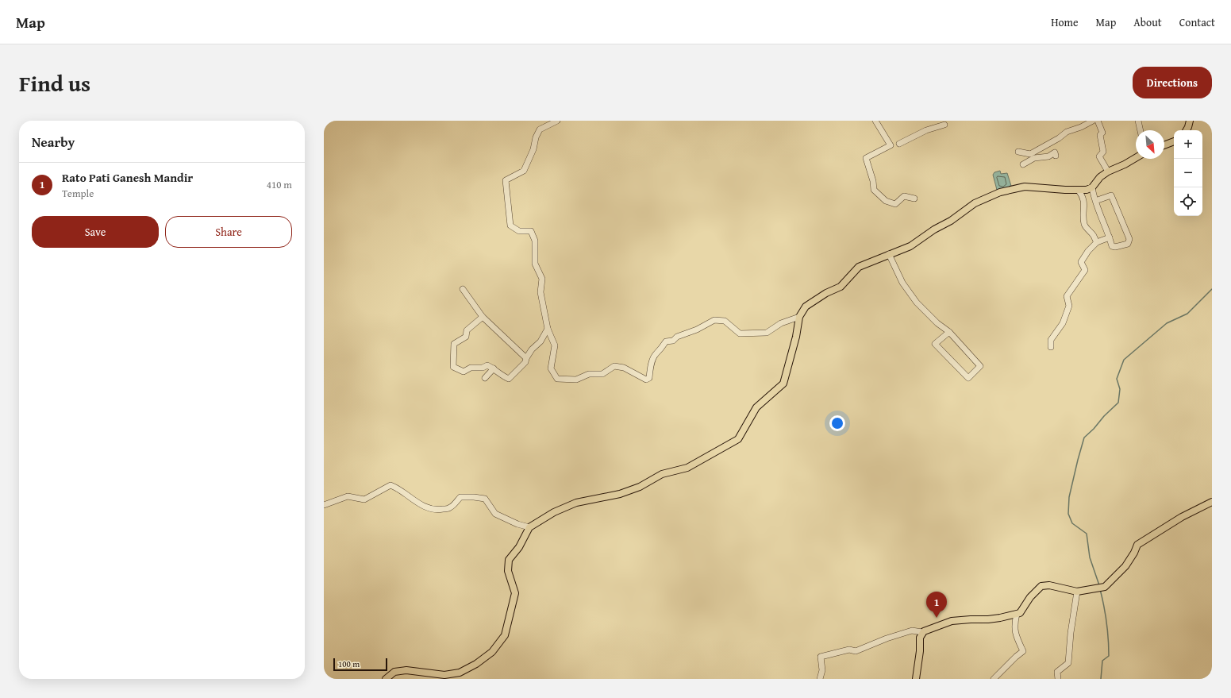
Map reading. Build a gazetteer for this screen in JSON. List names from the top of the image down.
{
  "scale_bar": "100 m",
  "north": "bottom right",
  "page": {
    "header": "Map",
    "nav": [
      "Home",
      "Map",
      "About",
      "Contact"
    ],
    "title": "Find us",
    "buttons": [
      "Directions",
      ["Save", "Share"]
    ],
    "heading": "Nearby",
    "map_buttons": ["+", "−"],
    "list": [
      {
        "mark": "1",
        "name": "Rato Pati Ganesh Mandir",
        "note": "Temple",
        "value": "410 m"
      }
    ],
    "pins": "1",
    "scale": "100 m"
  }
}
